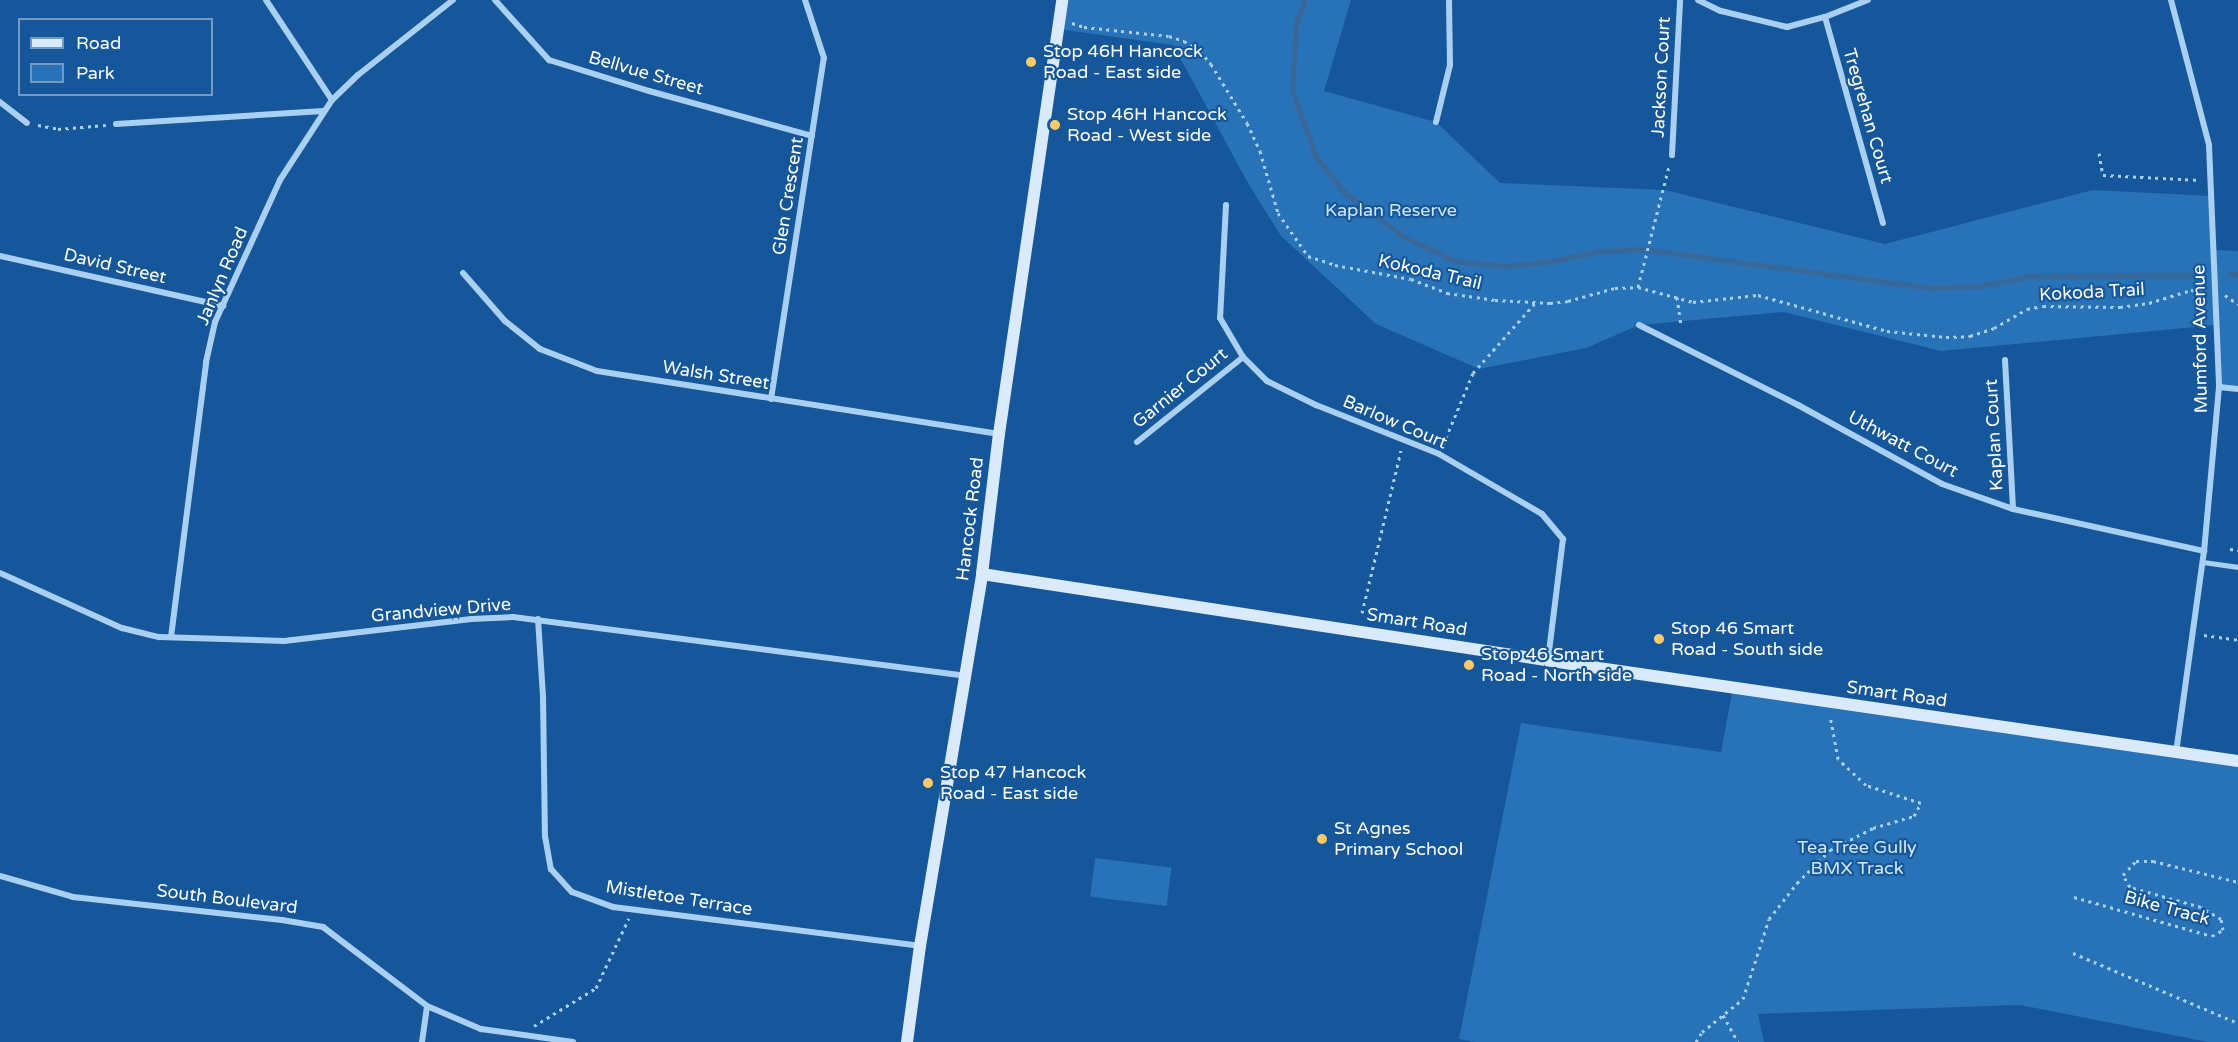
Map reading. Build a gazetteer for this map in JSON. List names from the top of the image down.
{
  "streets": {
    "main road": ["Hancock Road", "Smart Road"],
    "street": [
      "Bellvue Street",
      "Jackson Court",
      "Tregrehan Court",
      "Glen Crescent",
      "David Street",
      "Janlyn Road",
      "Mumford Avenue",
      "Walsh Street",
      "Garnier Court",
      "Barlow Court",
      "Kaplan Court",
      "Uthwatt Court",
      "Grandview Drive",
      "Mistletoe Terrace",
      "South Boulevard"
    ],
    "path": ["Kokoda Trail", "Bike Track"]
  },
  "crossings": [
    ["Bellvue Street", "Glen Crescent"],
    ["Glen Crescent", "Walsh Street"],
    ["David Street", "Janlyn Road"],
    ["Kokoda Trail", "Mumford Avenue"],
    ["Kokoda Trail", "Hancock Road"],
    ["Janlyn Road", "Grandview Drive"],
    ["Mumford Avenue", "Uthwatt Court"],
    ["Mumford Avenue", "Smart Road"],
    ["Walsh Street", "Hancock Road"],
    ["Garnier Court", "Barlow Court"],
    ["Barlow Court", "Smart Road"],
    ["Kaplan Court", "Uthwatt Court"],
    ["Hancock Road", "Grandview Drive"],
    ["Hancock Road", "Smart Road"],
    ["Hancock Road", "Mistletoe Terrace"],
    ["Grandview Drive", "Mistletoe Terrace"]
  ],
  "parks": ["Kaplan Reserve", "Tea Tree Gully BMX Track"],
  "places": [
    "Stop 46H Hancock Road - East side",
    "Stop 46H Hancock Road - West side",
    "Stop 46 Smart Road - South side",
    "Stop 46 Smart Road - North side",
    "Stop 47 Hancock Road - East side",
    "St Agnes Primary School"
  ],
  "legend": ["Road", "Park"]
}
